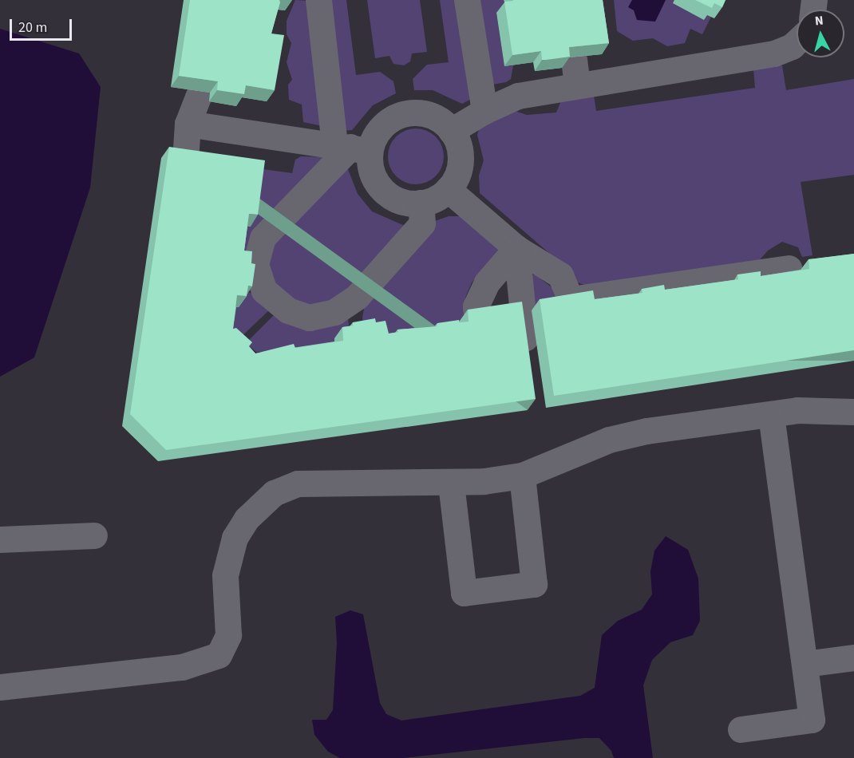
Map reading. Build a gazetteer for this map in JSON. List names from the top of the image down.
{
  "scale_bar": "20 m",
  "north": "top"
}
